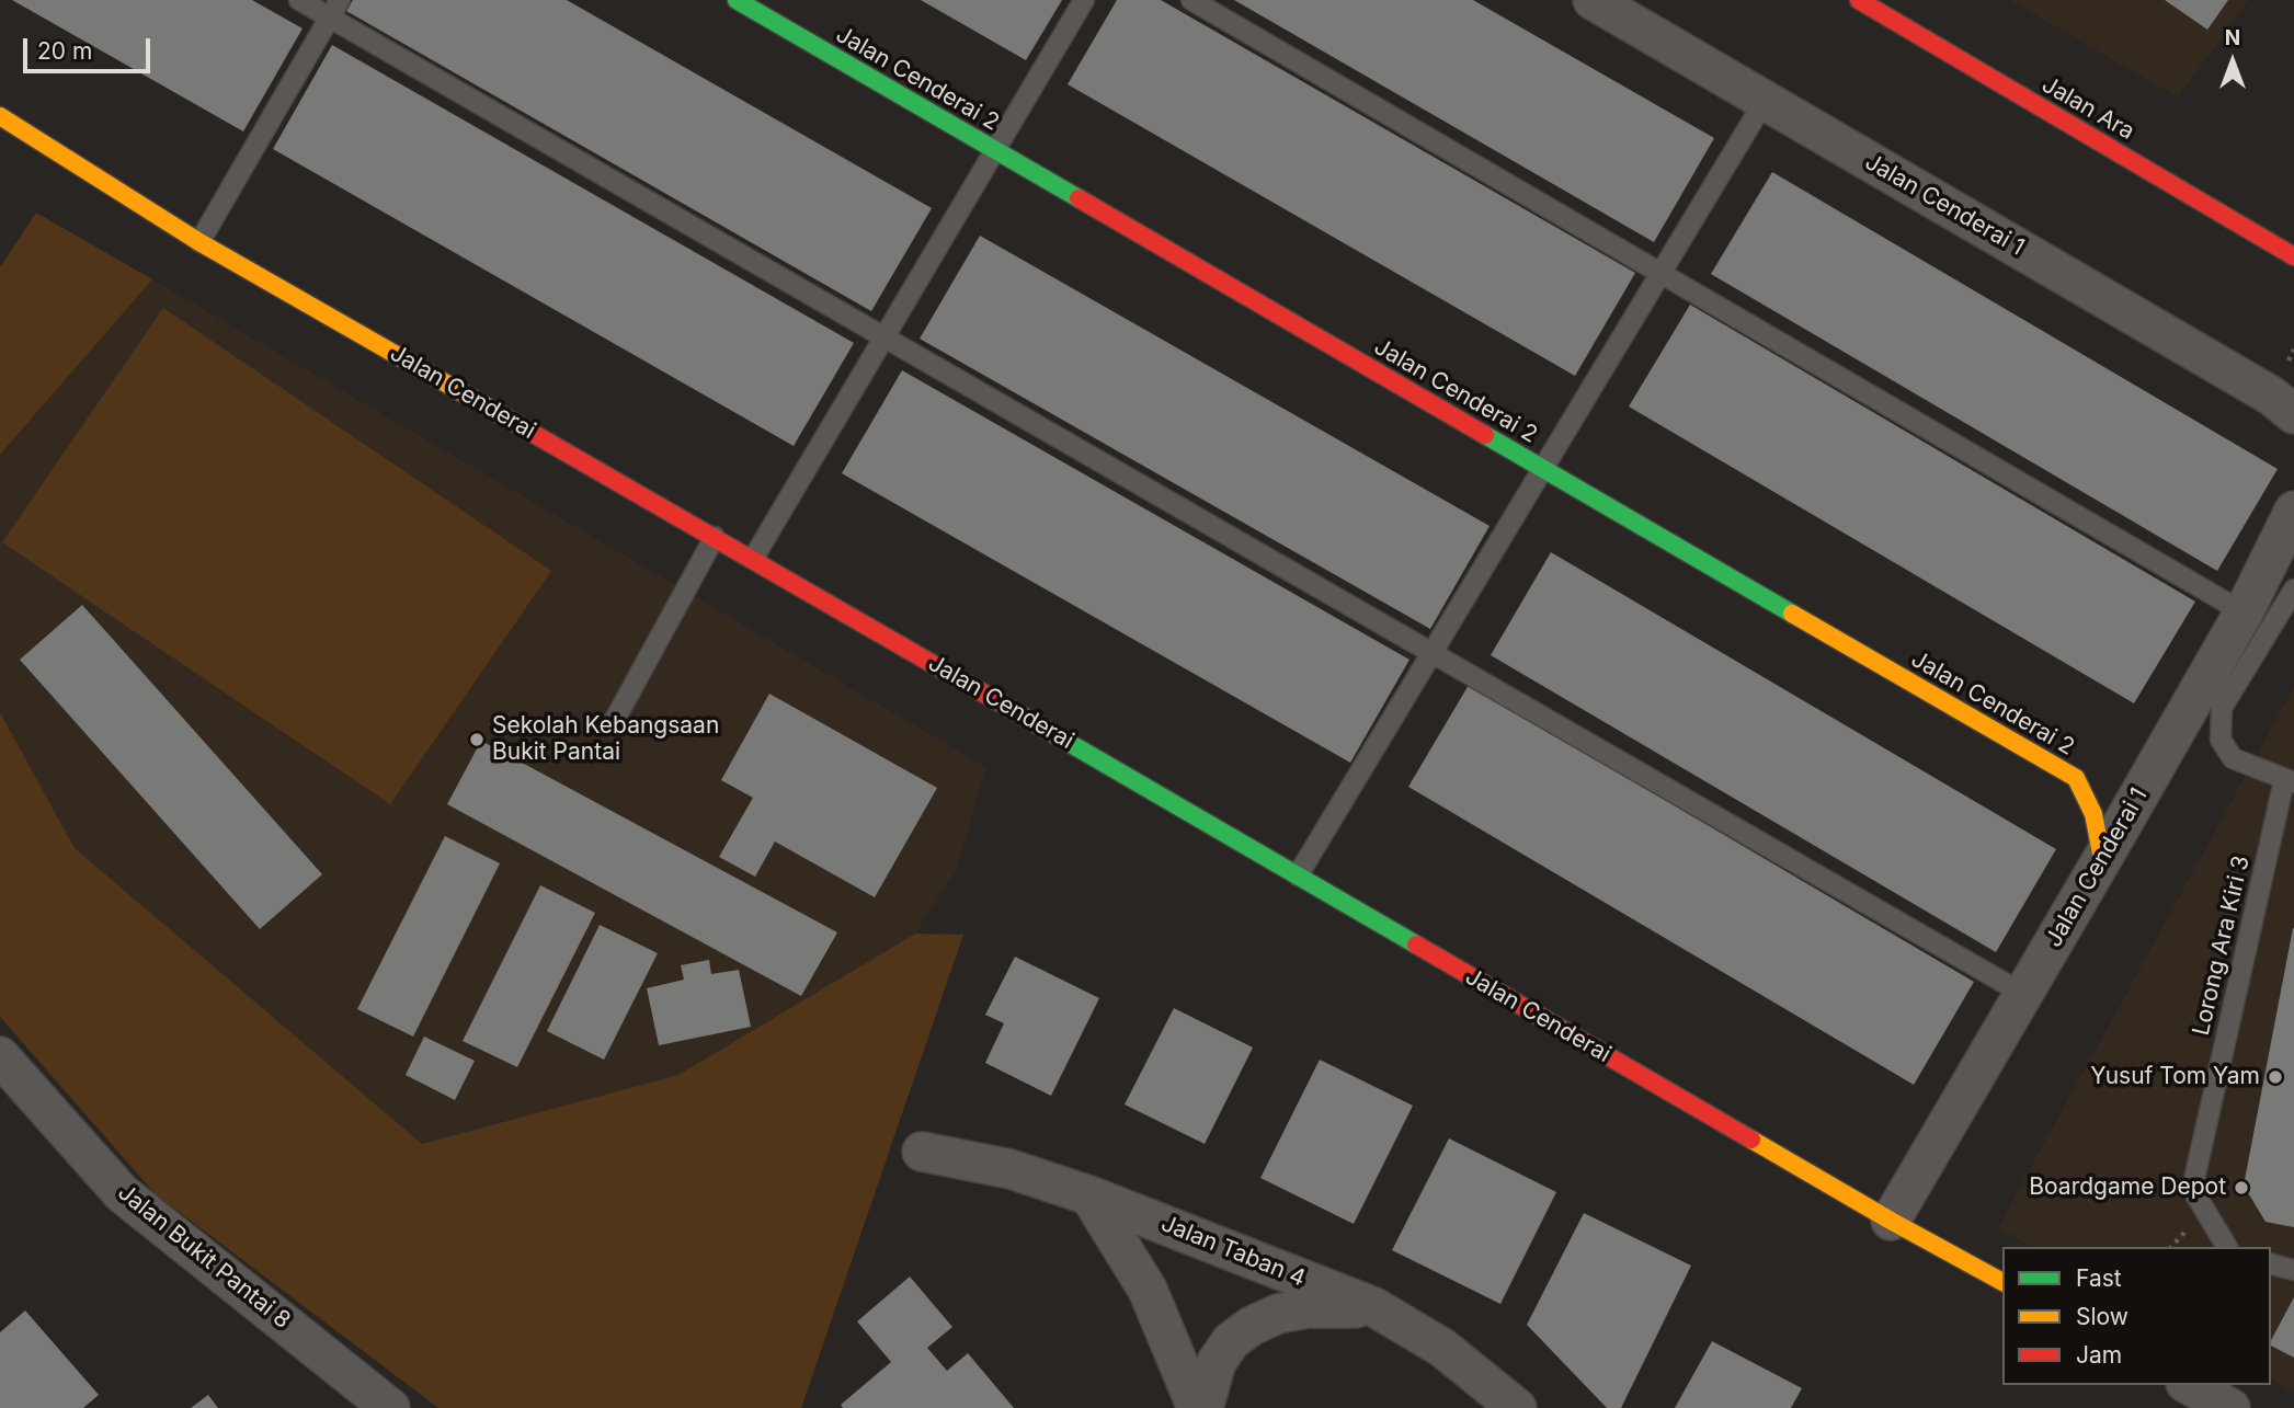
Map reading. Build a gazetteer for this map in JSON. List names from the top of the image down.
{
  "streets": {
    "street": [
      "Jalan Cenderai 2",
      "Jalan Ara",
      "Jalan Cenderai 1",
      "Jalan Cenderai",
      "Jalan Taban 4",
      "Jalan Bukit Pantai 8"
    ],
    "lane": ["Lorong Ara Kiri 3"]
  },
  "crossings": [
    ["Jalan Cenderai 2", "Jalan Cenderai 1"],
    ["Jalan Cenderai 1", "Jalan Cenderai"]
  ],
  "places": ["Sekolah Kebangsaan Bukit Pantai", "Yusuf Tom Yam", "Boardgame Depot"],
  "legend": ["Fast", "Slow", "Jam"],
  "scale_bar": "20 m",
  "north": "top"
}
